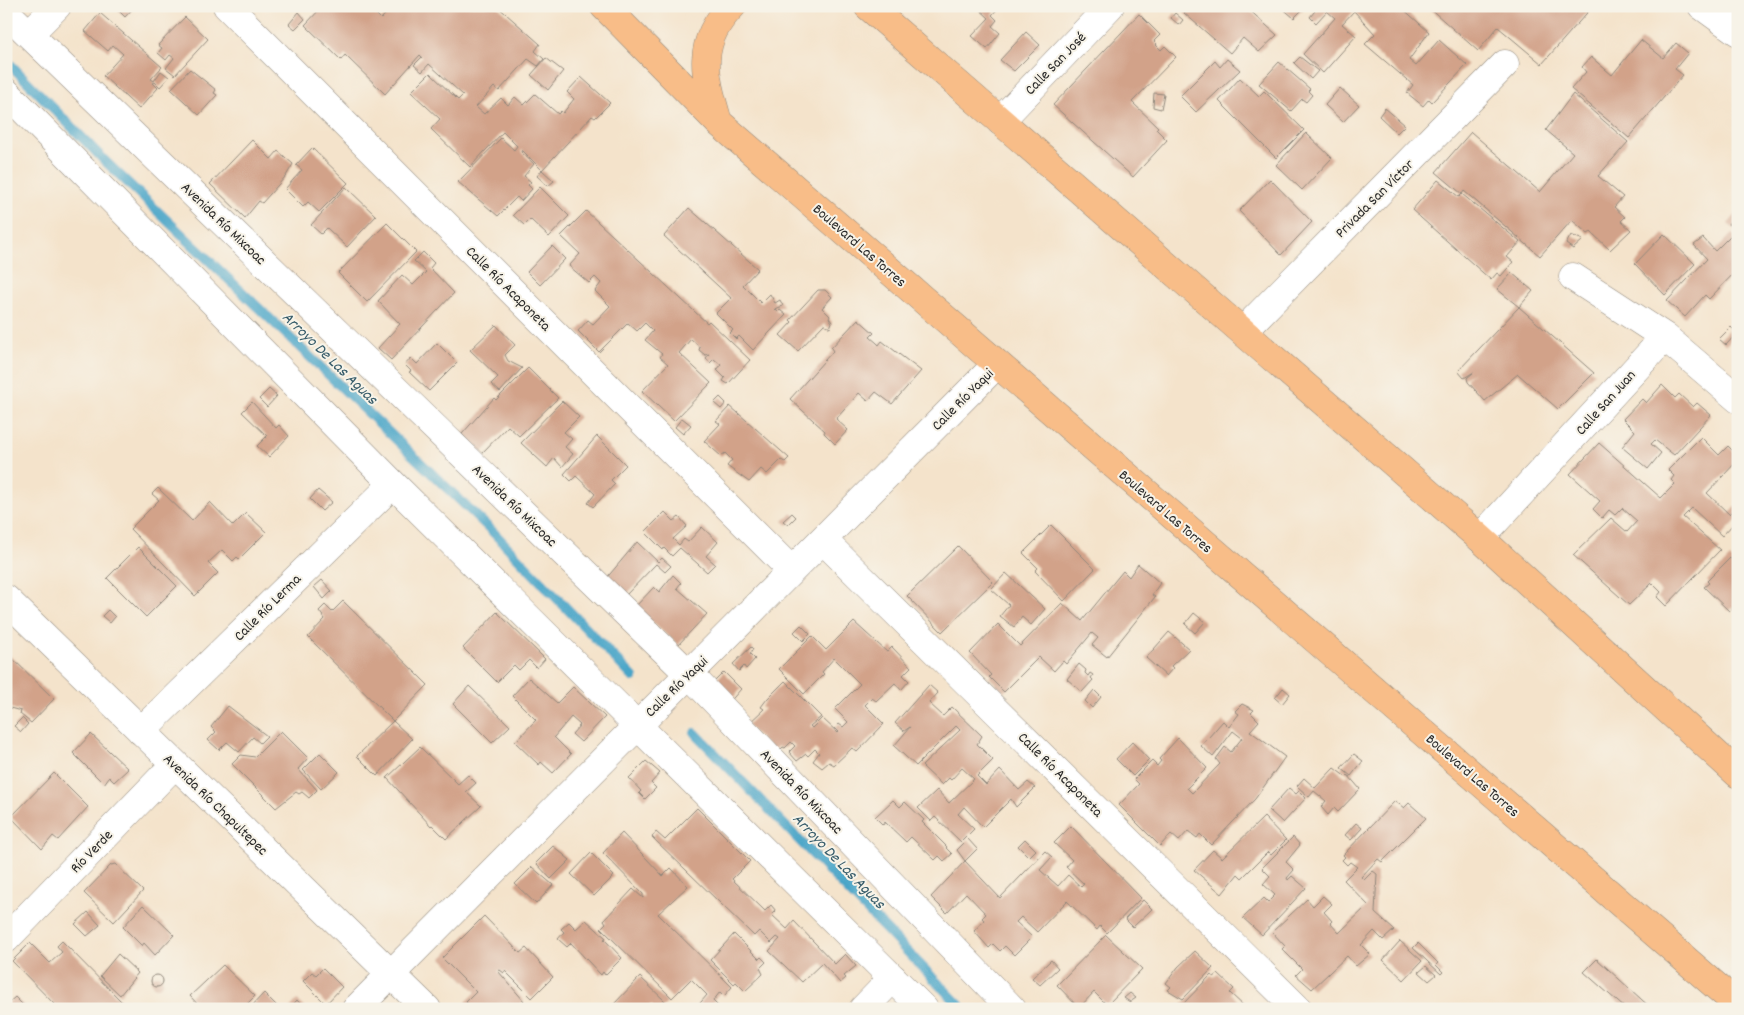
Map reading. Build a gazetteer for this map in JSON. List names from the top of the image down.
{
  "streets": {
    "main road": ["Boulevard Las Torres"],
    "street": [
      "Calle San José",
      "Privada San Víctor",
      "Avenida Río Mixcoac",
      "Calle Río Acaponeta",
      "Calle Río Yaqui",
      "Calle San Juan",
      "Calle Río Lerma",
      "Avenida Río Chapultepec",
      "Río Verde"
    ]
  },
  "crossings": [
    ["Avenida Río Mixcoac", "Calle Río Yaqui"],
    ["Boulevard Las Torres", "Calle Río Yaqui"],
    ["Calle Río Acaponeta", "Calle Río Yaqui"],
    ["Calle Río Yaqui", "Avenida Río Chapultepec"],
    ["Calle Río Lerma", "Avenida Río Chapultepec"],
    ["Avenida Río Chapultepec", "Río Verde"]
  ],
  "water": ["Arroyo De Las Aguas"]
}
